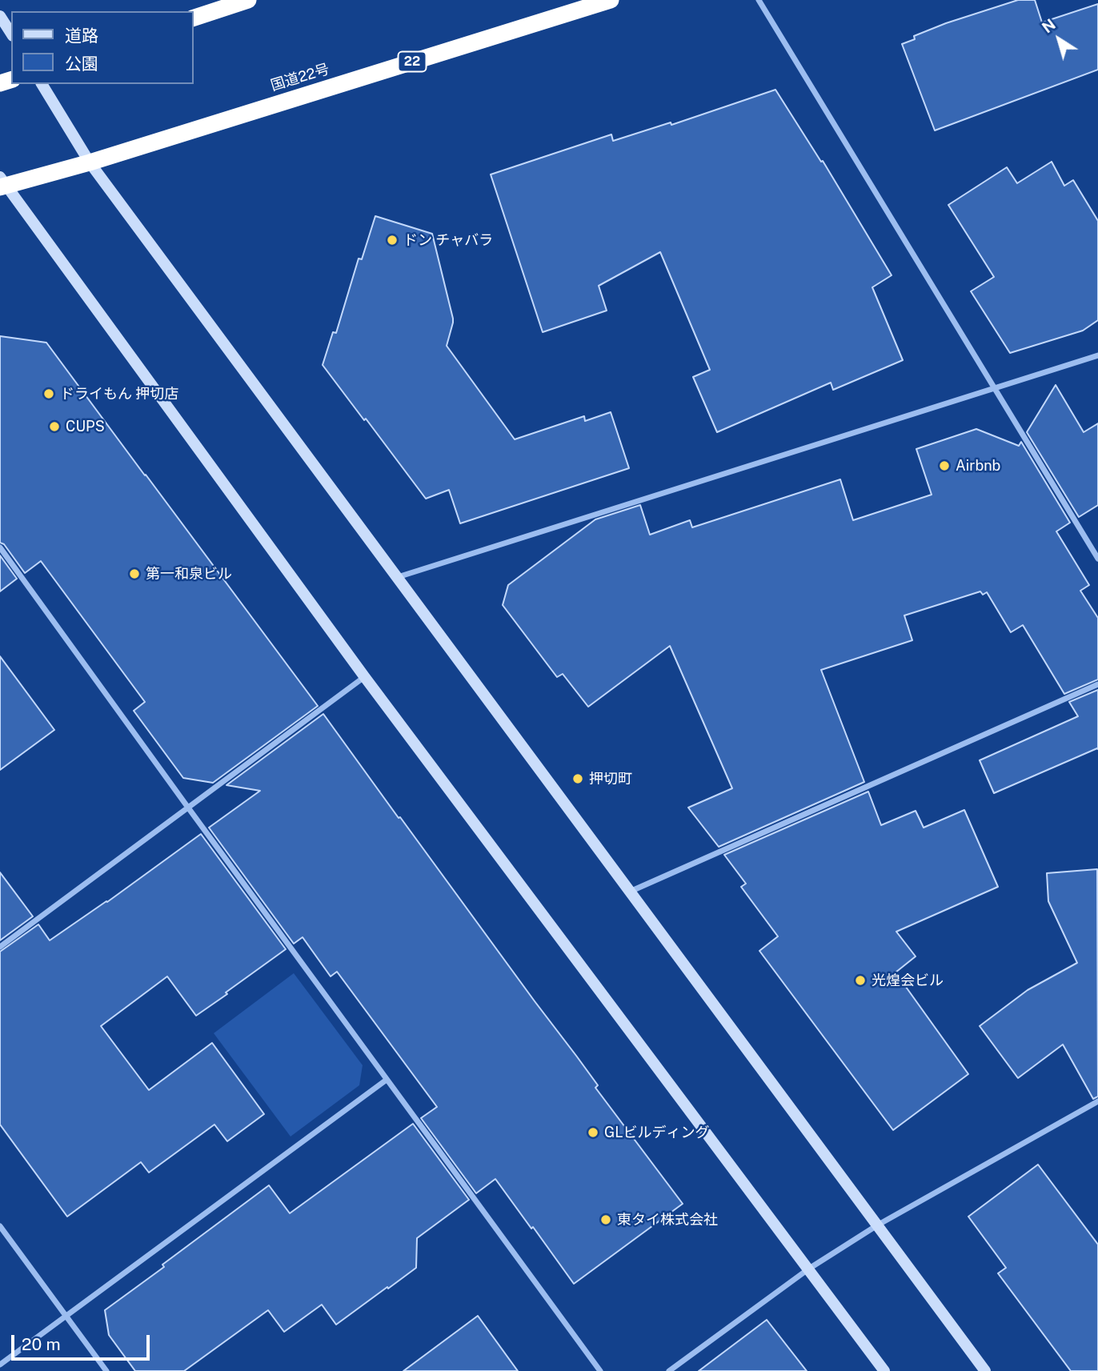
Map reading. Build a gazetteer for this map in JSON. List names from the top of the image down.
{
  "streets": {
    "highway": ["22", "国道22号"]
  },
  "places": [
    "ドン チャバラ",
    "ドライもん 押切店",
    "CUPS",
    "Airbnb",
    "第一和泉ビル",
    "押切町",
    "光煌会ビル",
    "GLビルディング",
    "東タイ株式会社"
  ],
  "legend": ["道路", "公園"],
  "scale_bar": "20 m",
  "north": "top left"
}
